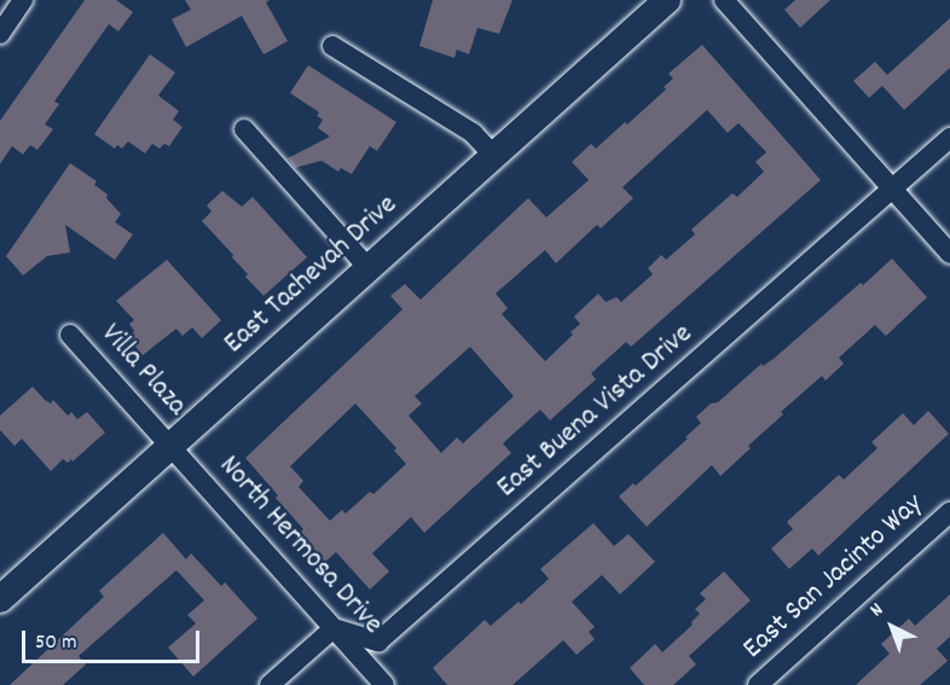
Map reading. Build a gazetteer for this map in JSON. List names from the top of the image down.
{
  "streets": {
    "street": [
      "East Tachevah Drive",
      "Villa Plaza",
      "East Buena Vista Drive",
      "North Hermosa Drive",
      "East San Jacinto Way"
    ]
  },
  "crossings": [
    ["East Tachevah Drive", "Villa Plaza"],
    ["East Tachevah Drive", "North Hermosa Drive"],
    ["Villa Plaza", "North Hermosa Drive"],
    ["East Buena Vista Drive", "North Hermosa Drive"]
  ],
  "scale_bar": "50 m",
  "north": "top left"
}
